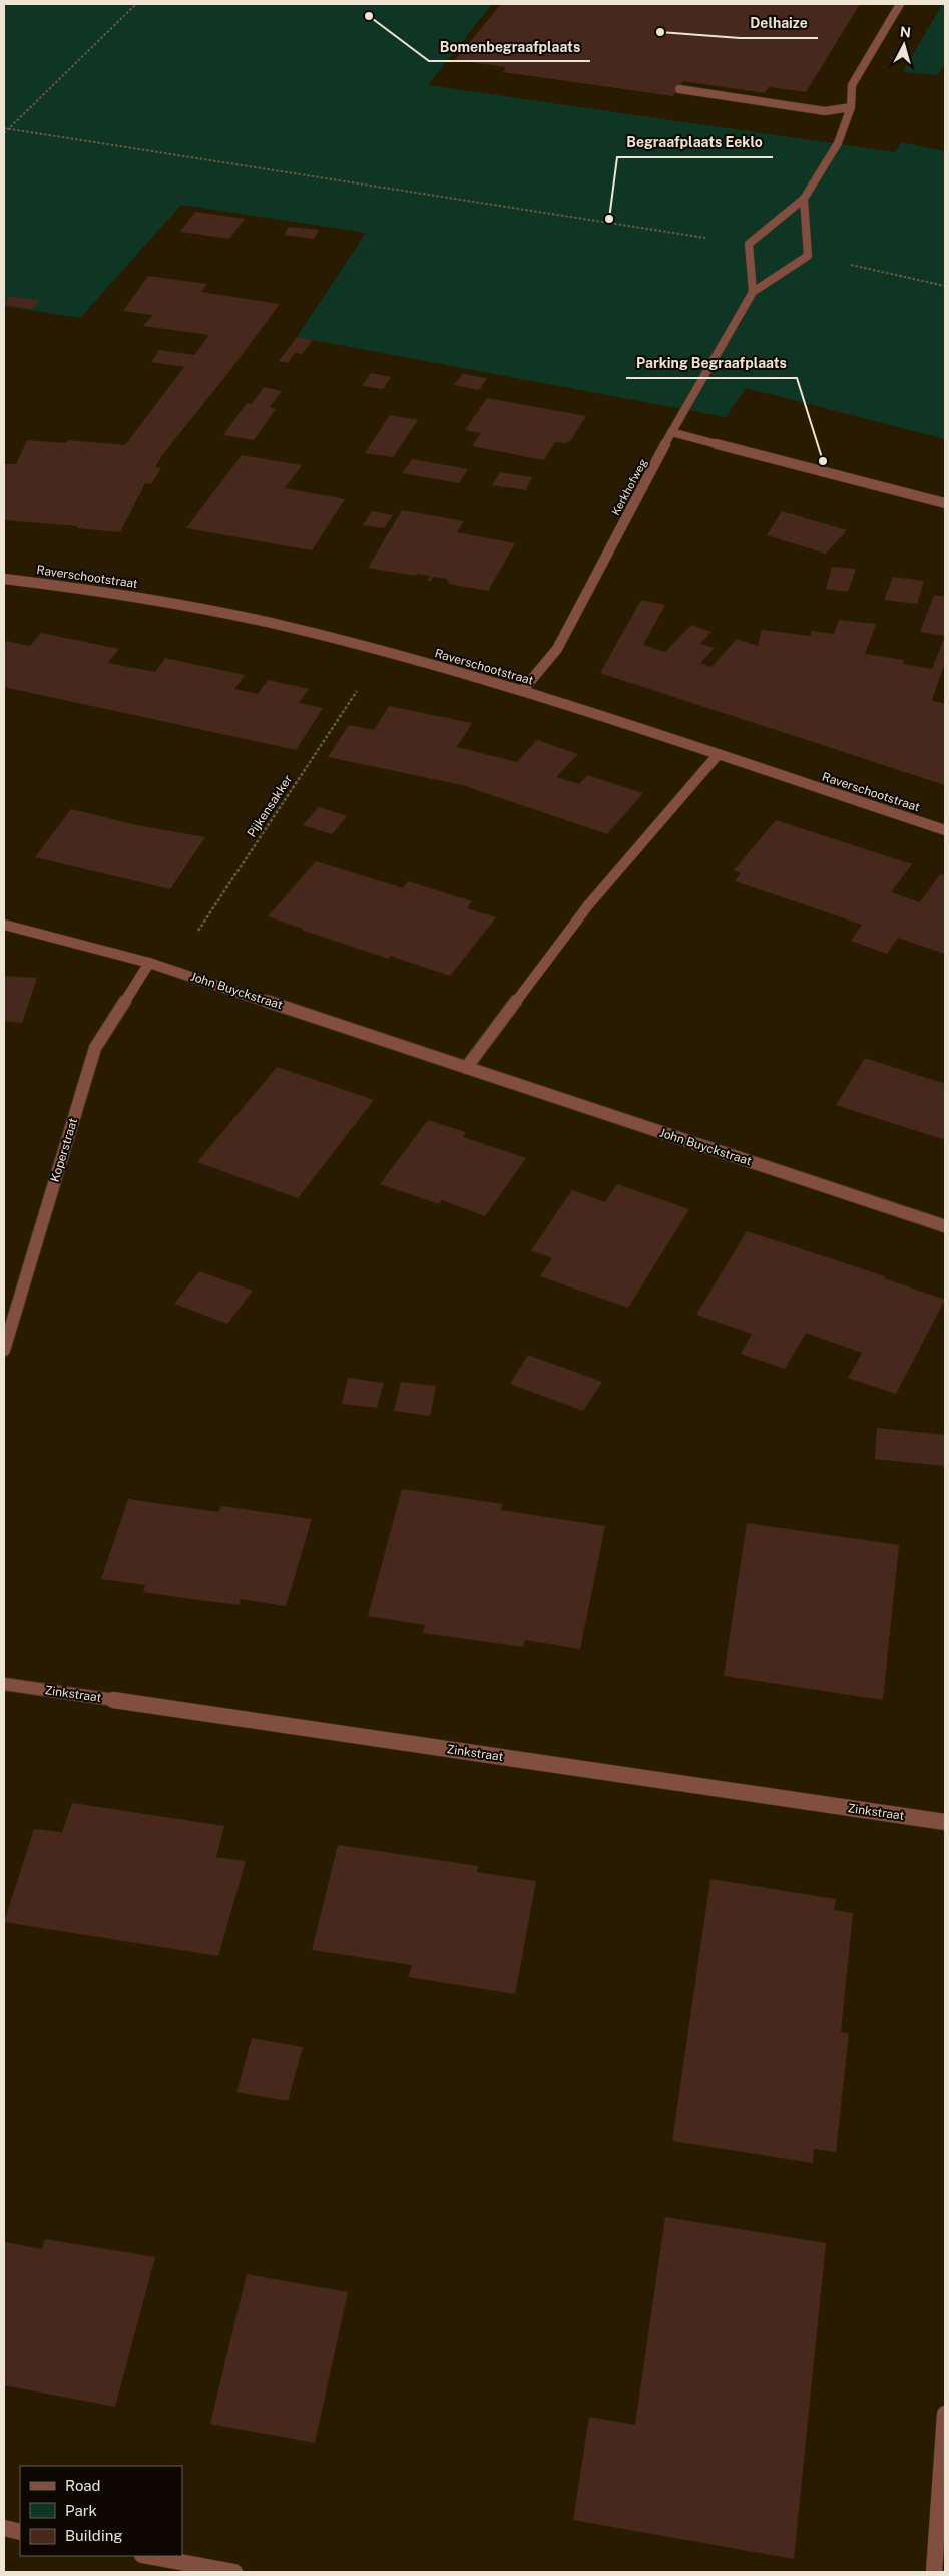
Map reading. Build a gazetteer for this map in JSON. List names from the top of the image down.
{
  "streets": {
    "street": [
      "Kerkhofweg",
      "Raverschootstraat",
      "John Buyckstraat",
      "Koperstraat",
      "Zinkstraat"
    ],
    "path": ["Pijkensakker"]
  },
  "crossings": [
    ["Kerkhofweg", "Raverschootstraat"],
    ["Raverschootstraat", "Pijkensakker"],
    ["Pijkensakker", "John Buyckstraat"],
    ["John Buyckstraat", "Koperstraat"]
  ],
  "places": [
    "Bomenbegraafplaats",
    "Delhaize",
    "Begraafplaats Eeklo",
    "Parking Begraafplaats"
  ],
  "legend": ["Road", "Park", "Building"],
  "north": "top"
}
